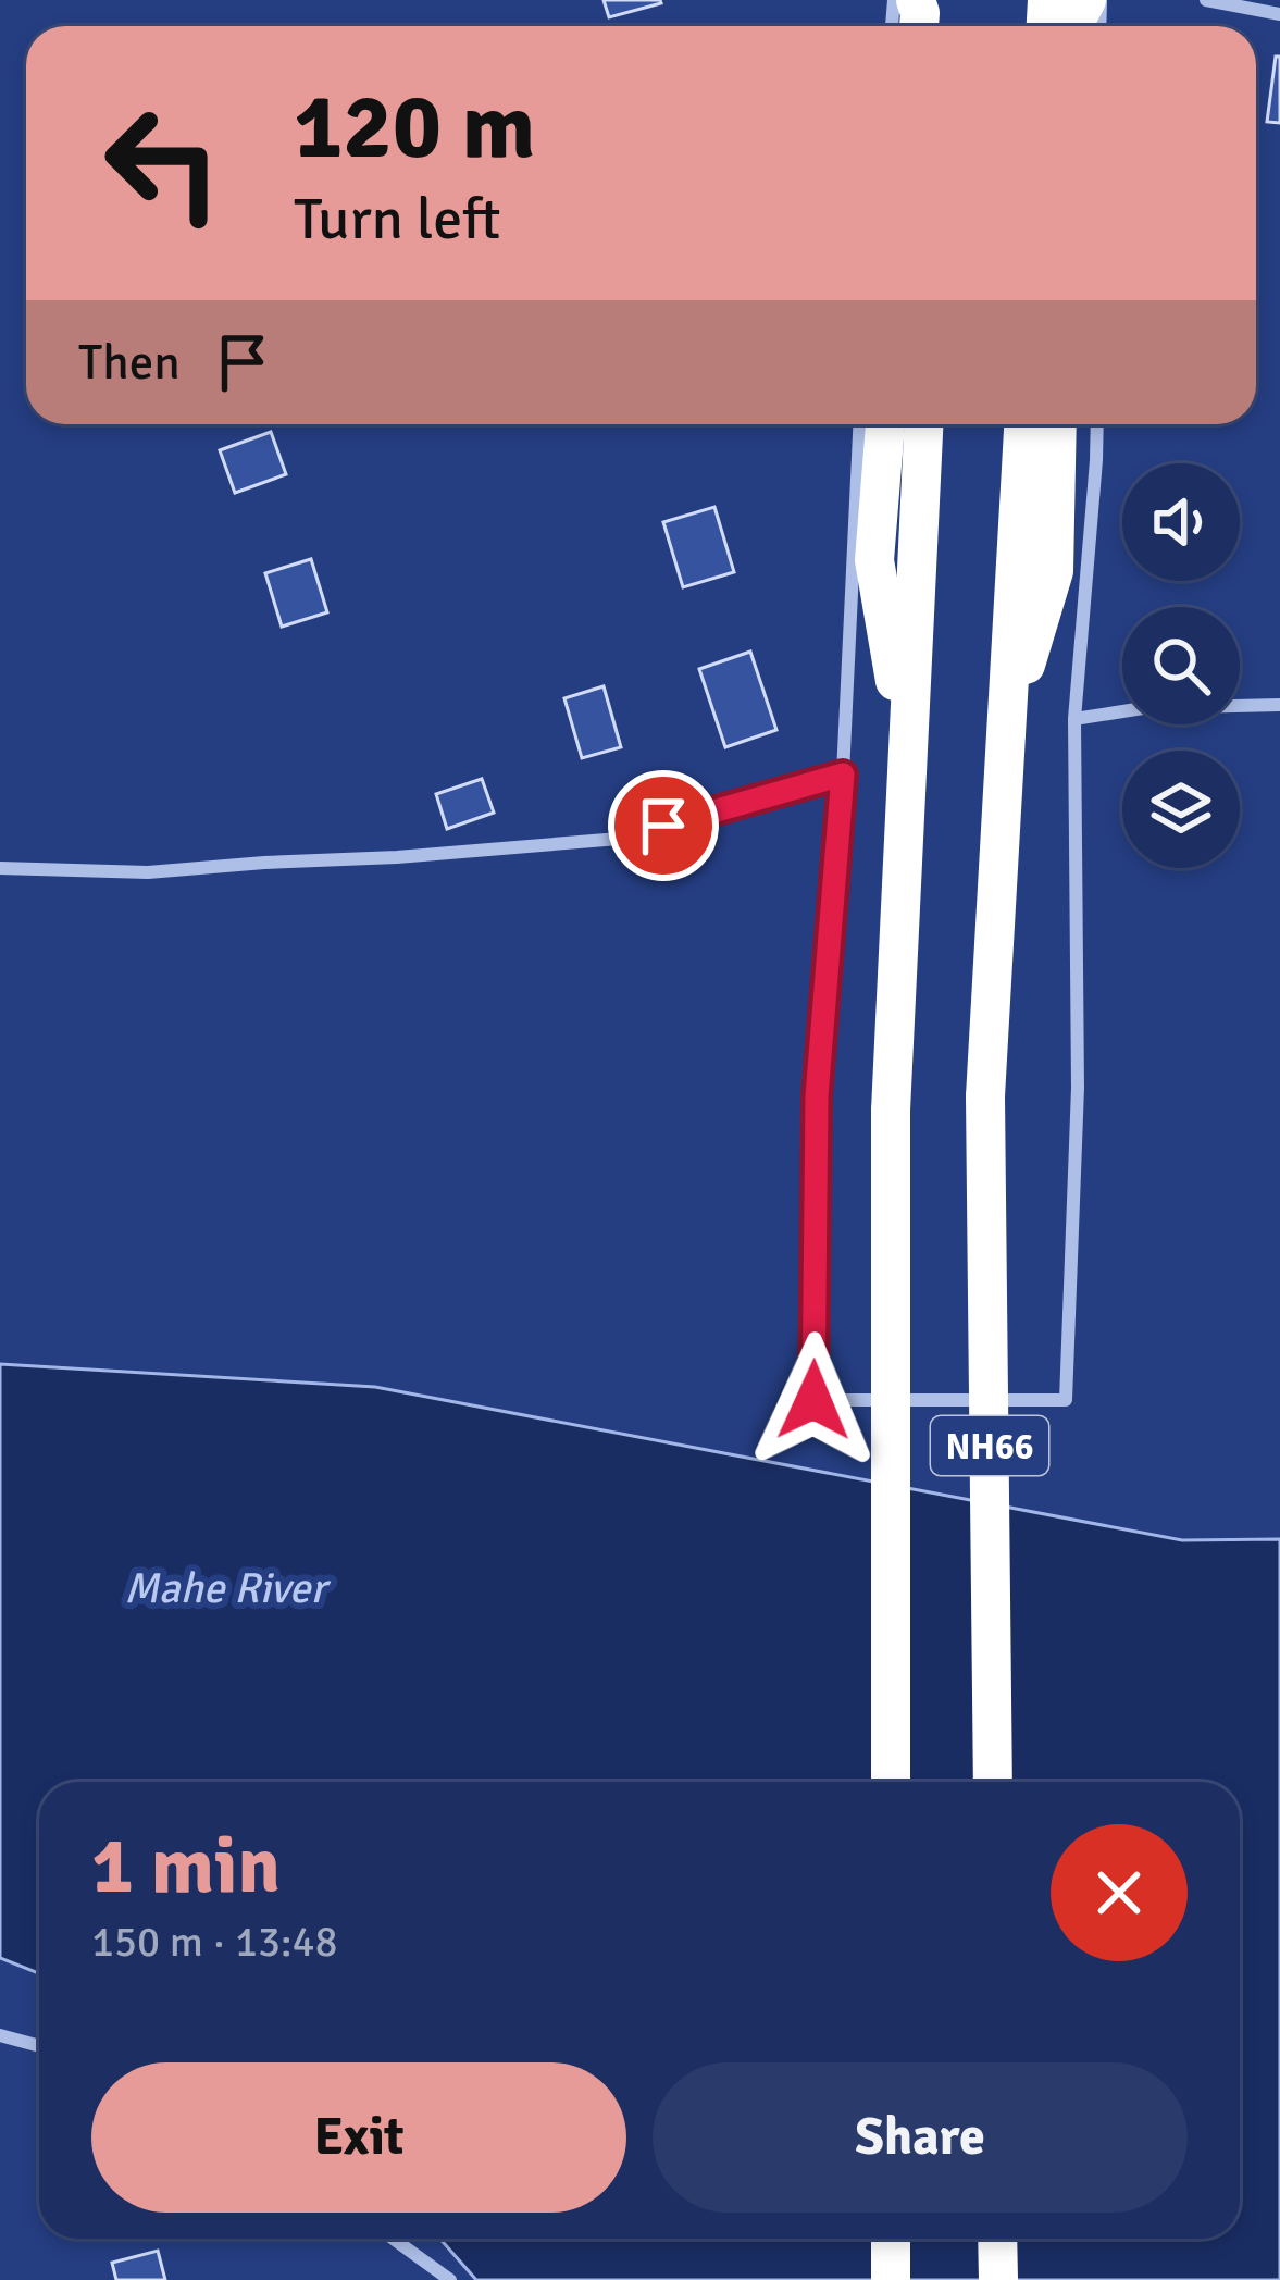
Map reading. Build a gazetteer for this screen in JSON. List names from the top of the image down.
{
  "streets": {
    "highway": ["NH66"]
  },
  "water": ["Mahe River"],
  "page": {
    "turn": ["120 m", "Turn left"],
    "then": "Then",
    "heading": ["1 min", "150 m · 13:48"],
    "buttons": ["Exit", "Share"]
  }
}
